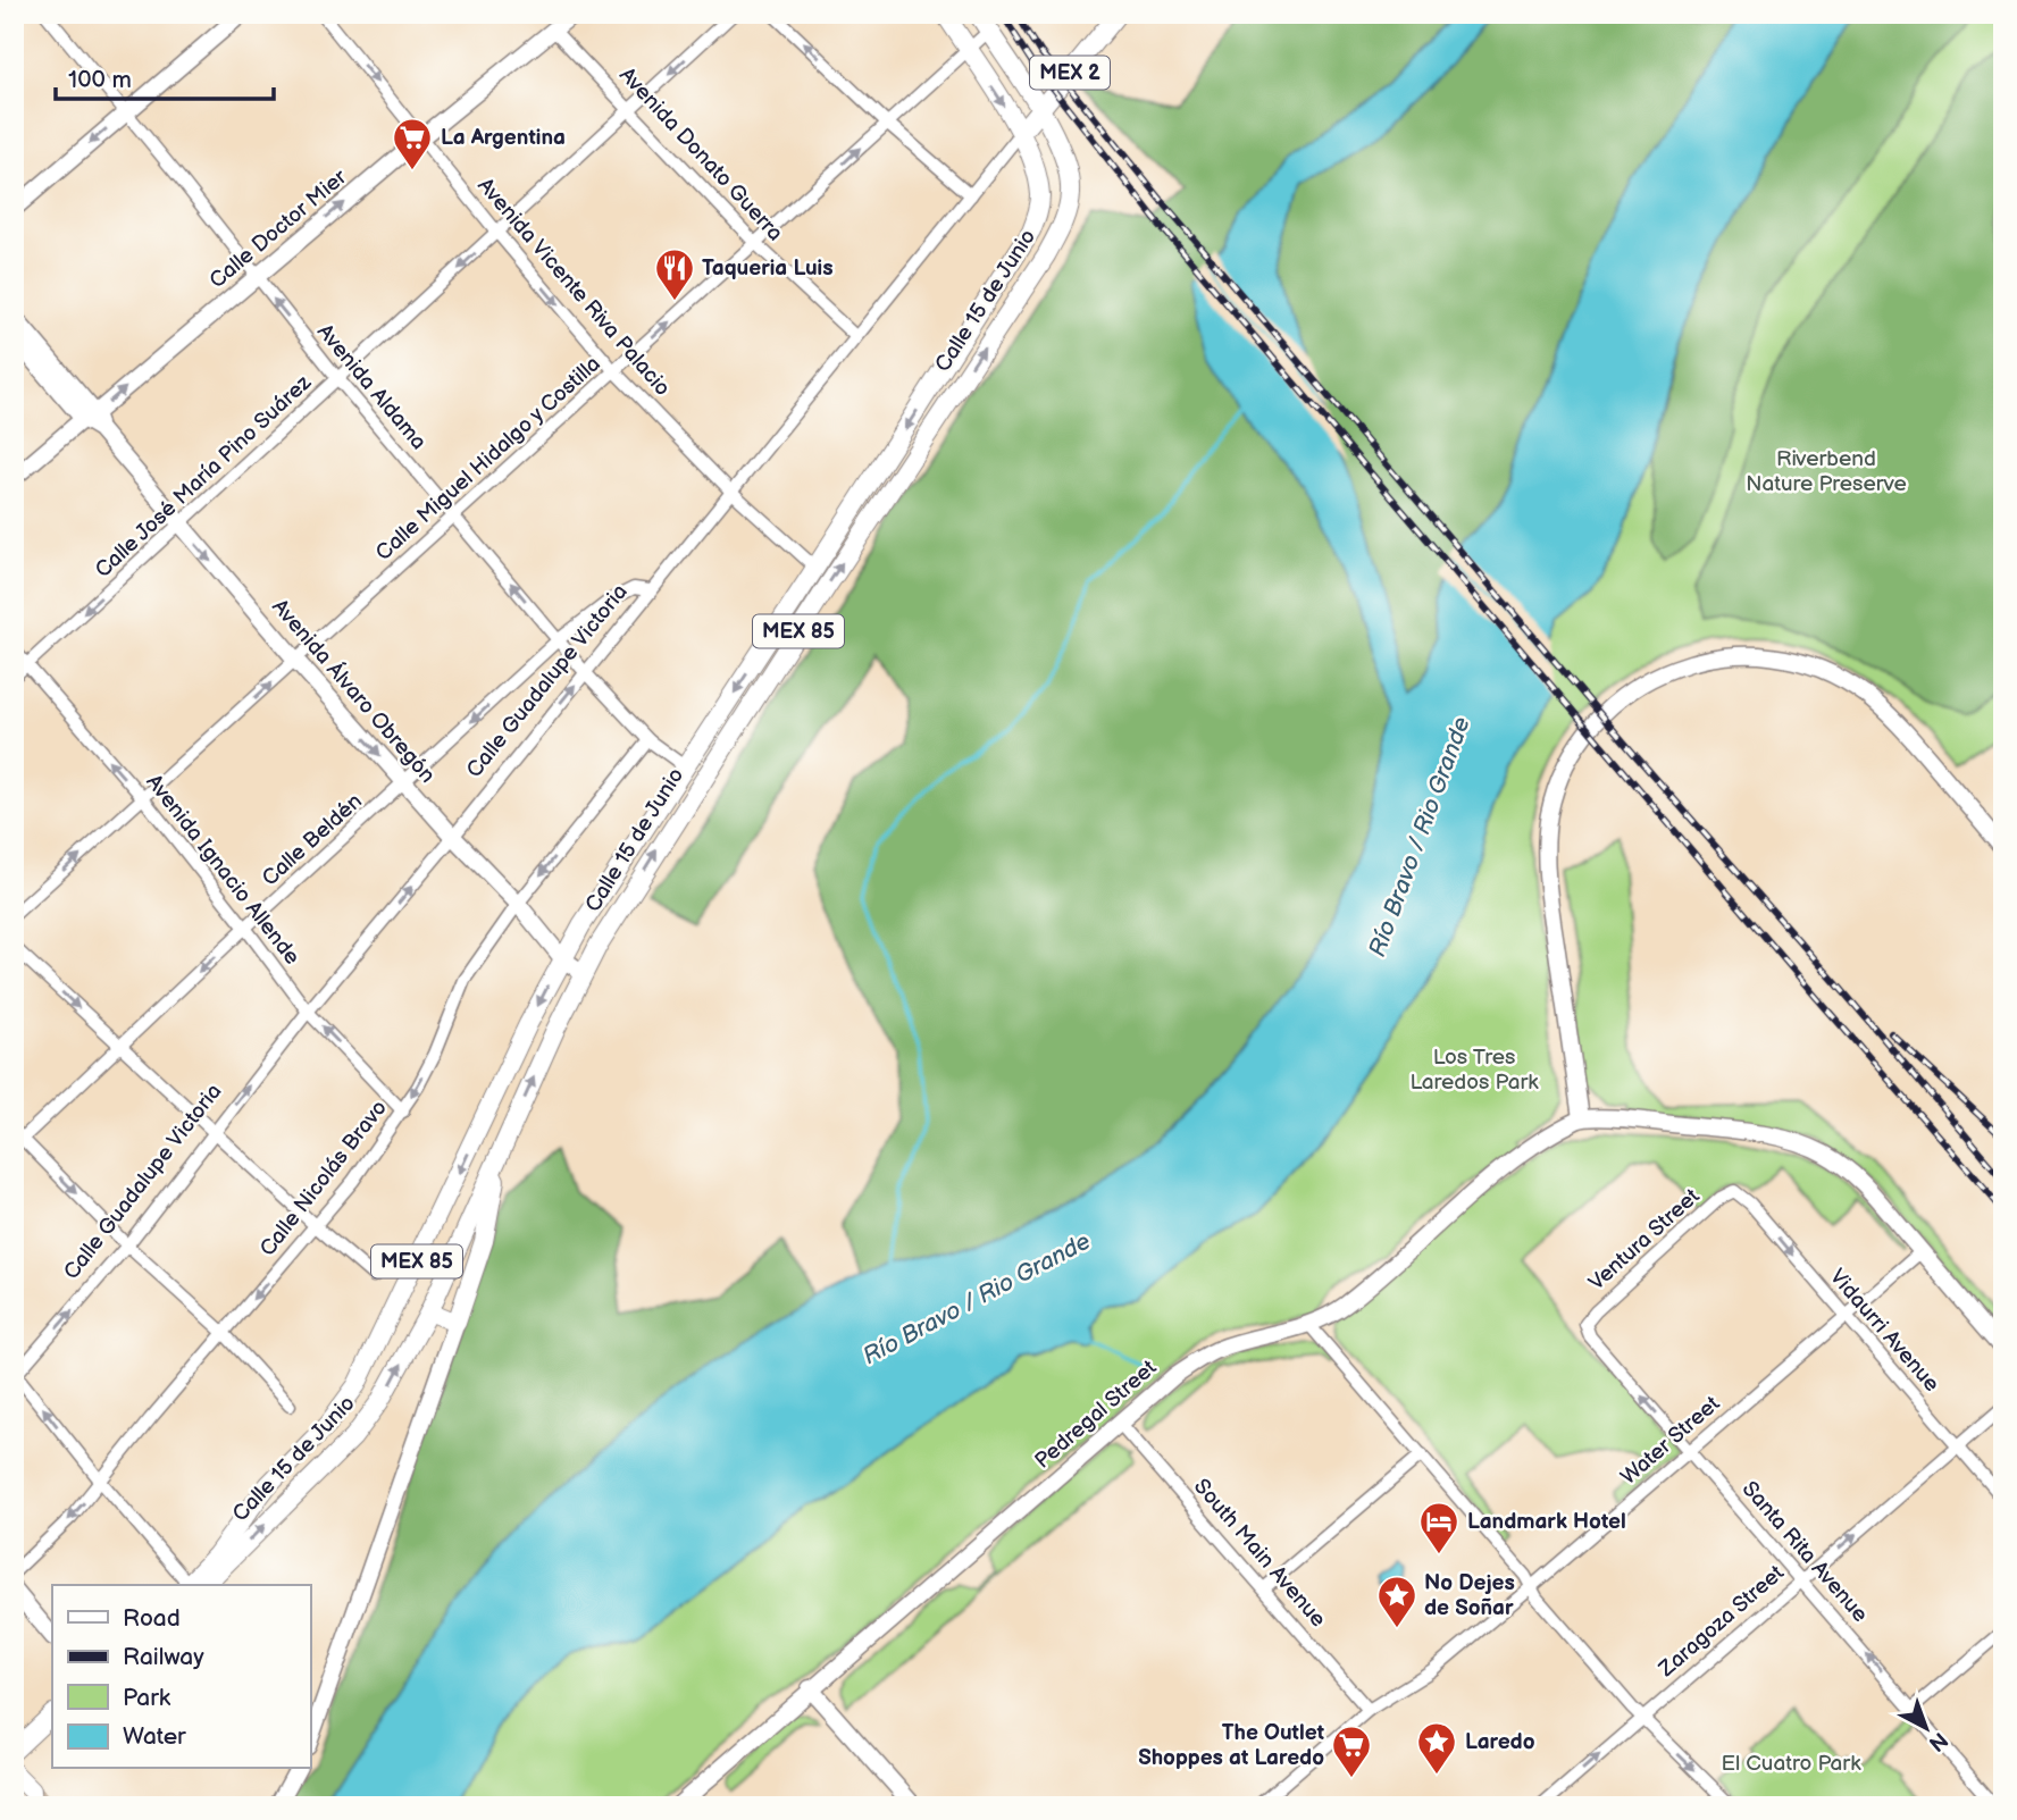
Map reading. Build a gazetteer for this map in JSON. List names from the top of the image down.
{
  "streets": {
    "main road": [
      "MEX 2",
      "Calle Doctor Mier",
      "Calle 15 de Junio",
      "MEX 85",
      "Calle Guadalupe Victoria",
      "Avenida Álvaro Obregón",
      "Pedregal Street"
    ],
    "street": [
      "Avenida Donato Guerra",
      "Avenida Vicente Riva Palacio",
      "Avenida Aldama",
      "Calle Miguel Hidalgo y Costilla",
      "Calle José María Pino Suárez",
      "Calle Beldén",
      "Avenida Ignacio Allende",
      "Calle Nicolás Bravo",
      "Ventura Street",
      "Vidaurri Avenue",
      "Water Street",
      "Santa Rita Avenue",
      "South Main Avenue",
      "Zaragoza Street"
    ]
  },
  "crossings": [
    ["Avenida Donato Guerra", "Calle Doctor Mier"],
    ["Avenida Donato Guerra", "Calle Miguel Hidalgo y Costilla"],
    ["Avenida Donato Guerra", "Calle José María Pino Suárez"],
    ["Avenida Donato Guerra", "Calle Guadalupe Victoria"],
    ["Calle Doctor Mier", "Avenida Vicente Riva Palacio"],
    ["Calle Doctor Mier", "Avenida Aldama"],
    ["Calle Doctor Mier", "Avenida Álvaro Obregón"],
    ["Avenida Vicente Riva Palacio", "Calle 15 de Junio"],
    ["Avenida Vicente Riva Palacio", "Calle Miguel Hidalgo y Costilla"],
    ["Avenida Vicente Riva Palacio", "Calle José María Pino Suárez"],
    ["Avenida Vicente Riva Palacio", "Calle Guadalupe Victoria"],
    ["Calle 15 de Junio", "Avenida Aldama"],
    ["Calle 15 de Junio", "MEX 85"],
    ["Calle 15 de Junio", "Calle Guadalupe Victoria"],
    ["Calle 15 de Junio", "Avenida Álvaro Obregón"],
    ["Avenida Aldama", "Calle Miguel Hidalgo y Costilla"],
    ["Avenida Aldama", "Calle José María Pino Suárez"],
    ["Avenida Aldama", "Calle Guadalupe Victoria"],
    ["Avenida Aldama", "Calle Beldén"],
    ["Avenida Aldama", "Calle Nicolás Bravo"],
    ["Calle Miguel Hidalgo y Costilla", "MEX 85"],
    ["Calle Miguel Hidalgo y Costilla", "Avenida Álvaro Obregón"],
    ["Calle Miguel Hidalgo y Costilla", "Avenida Ignacio Allende"],
    ["Calle José María Pino Suárez", "Avenida Álvaro Obregón"],
    ["Calle José María Pino Suárez", "Avenida Ignacio Allende"],
    ["MEX 85", "Calle Guadalupe Victoria"],
    ["Calle Guadalupe Victoria", "Avenida Álvaro Obregón"],
    ["Calle Guadalupe Victoria", "Calle Beldén"],
    ["Calle Guadalupe Victoria", "Avenida Ignacio Allende"],
    ["Avenida Álvaro Obregón", "Calle Beldén"],
    ["Avenida Álvaro Obregón", "Calle Nicolás Bravo"],
    ["Calle Beldén", "Avenida Ignacio Allende"],
    ["Avenida Ignacio Allende", "Calle Nicolás Bravo"],
    ["Ventura Street", "Vidaurri Avenue"],
    ["Ventura Street", "Santa Rita Avenue"],
    ["Vidaurri Avenue", "Water Street"],
    ["Vidaurri Avenue", "Zaragoza Street"],
    ["Pedregal Street", "South Main Avenue"],
    ["Water Street", "Santa Rita Avenue"],
    ["Water Street", "South Main Avenue"],
    ["Santa Rita Avenue", "Zaragoza Street"]
  ],
  "one_way": [
    "Calle Doctor Mier",
    "Avenida Vicente Riva Palacio",
    "Calle Miguel Hidalgo y Costilla",
    "Calle José María Pino Suárez",
    "Calle Guadalupe Victoria",
    "Calle Beldén",
    "Avenida Ignacio Allende",
    "Calle Nicolás Bravo",
    "Vidaurri Avenue",
    "Santa Rita Avenue",
    "Zaragoza Street"
  ],
  "water": ["Río Bravo / Rio Grande"],
  "parks": ["Riverbend Nature Preserve", "Los Tres Laredos Park", "El Cuatro Park"],
  "places": {
    "supermarket": ["La Argentina", "The Outlet Shoppes at Laredo"],
    "restaurant": ["Taqueria Luis"],
    "hotel": ["Landmark Hotel"],
    "place": ["No Dejes de Soñar", "Laredo"]
  },
  "legend": [
    "Road",
    "Railway",
    "Park",
    "Water"
  ],
  "scale_bar": "100 m",
  "north": "bottom right"
}
